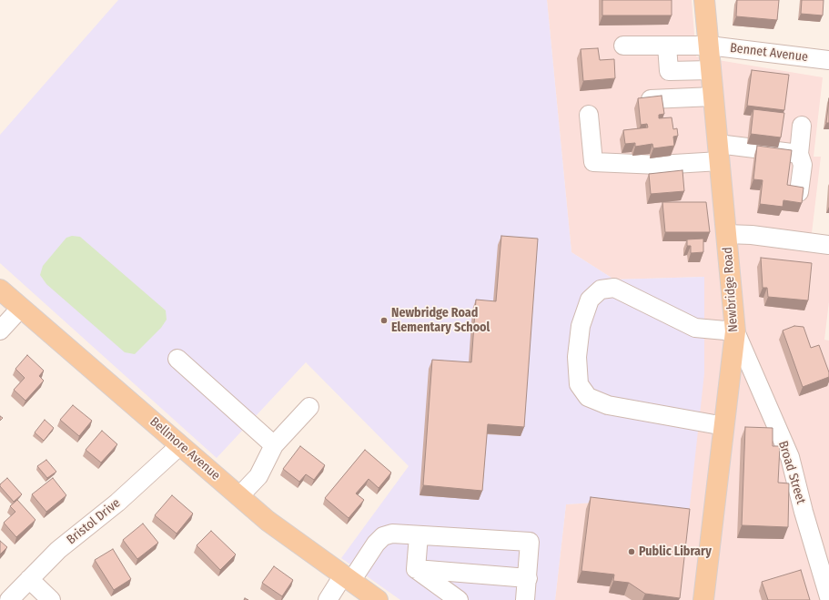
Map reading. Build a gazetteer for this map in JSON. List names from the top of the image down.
{
  "streets": {
    "main road": ["Newbridge Road", "Bellmore Avenue"],
    "street": ["Bennet Avenue", "Broad Street", "Bristol Drive"]
  },
  "crossings": [
    ["Bennet Avenue", "Newbridge Road"],
    ["Newbridge Road", "Broad Street"],
    ["Bellmore Avenue", "Bristol Drive"]
  ],
  "places": ["Newbridge Road Elementary School", "Public Library"]
}
